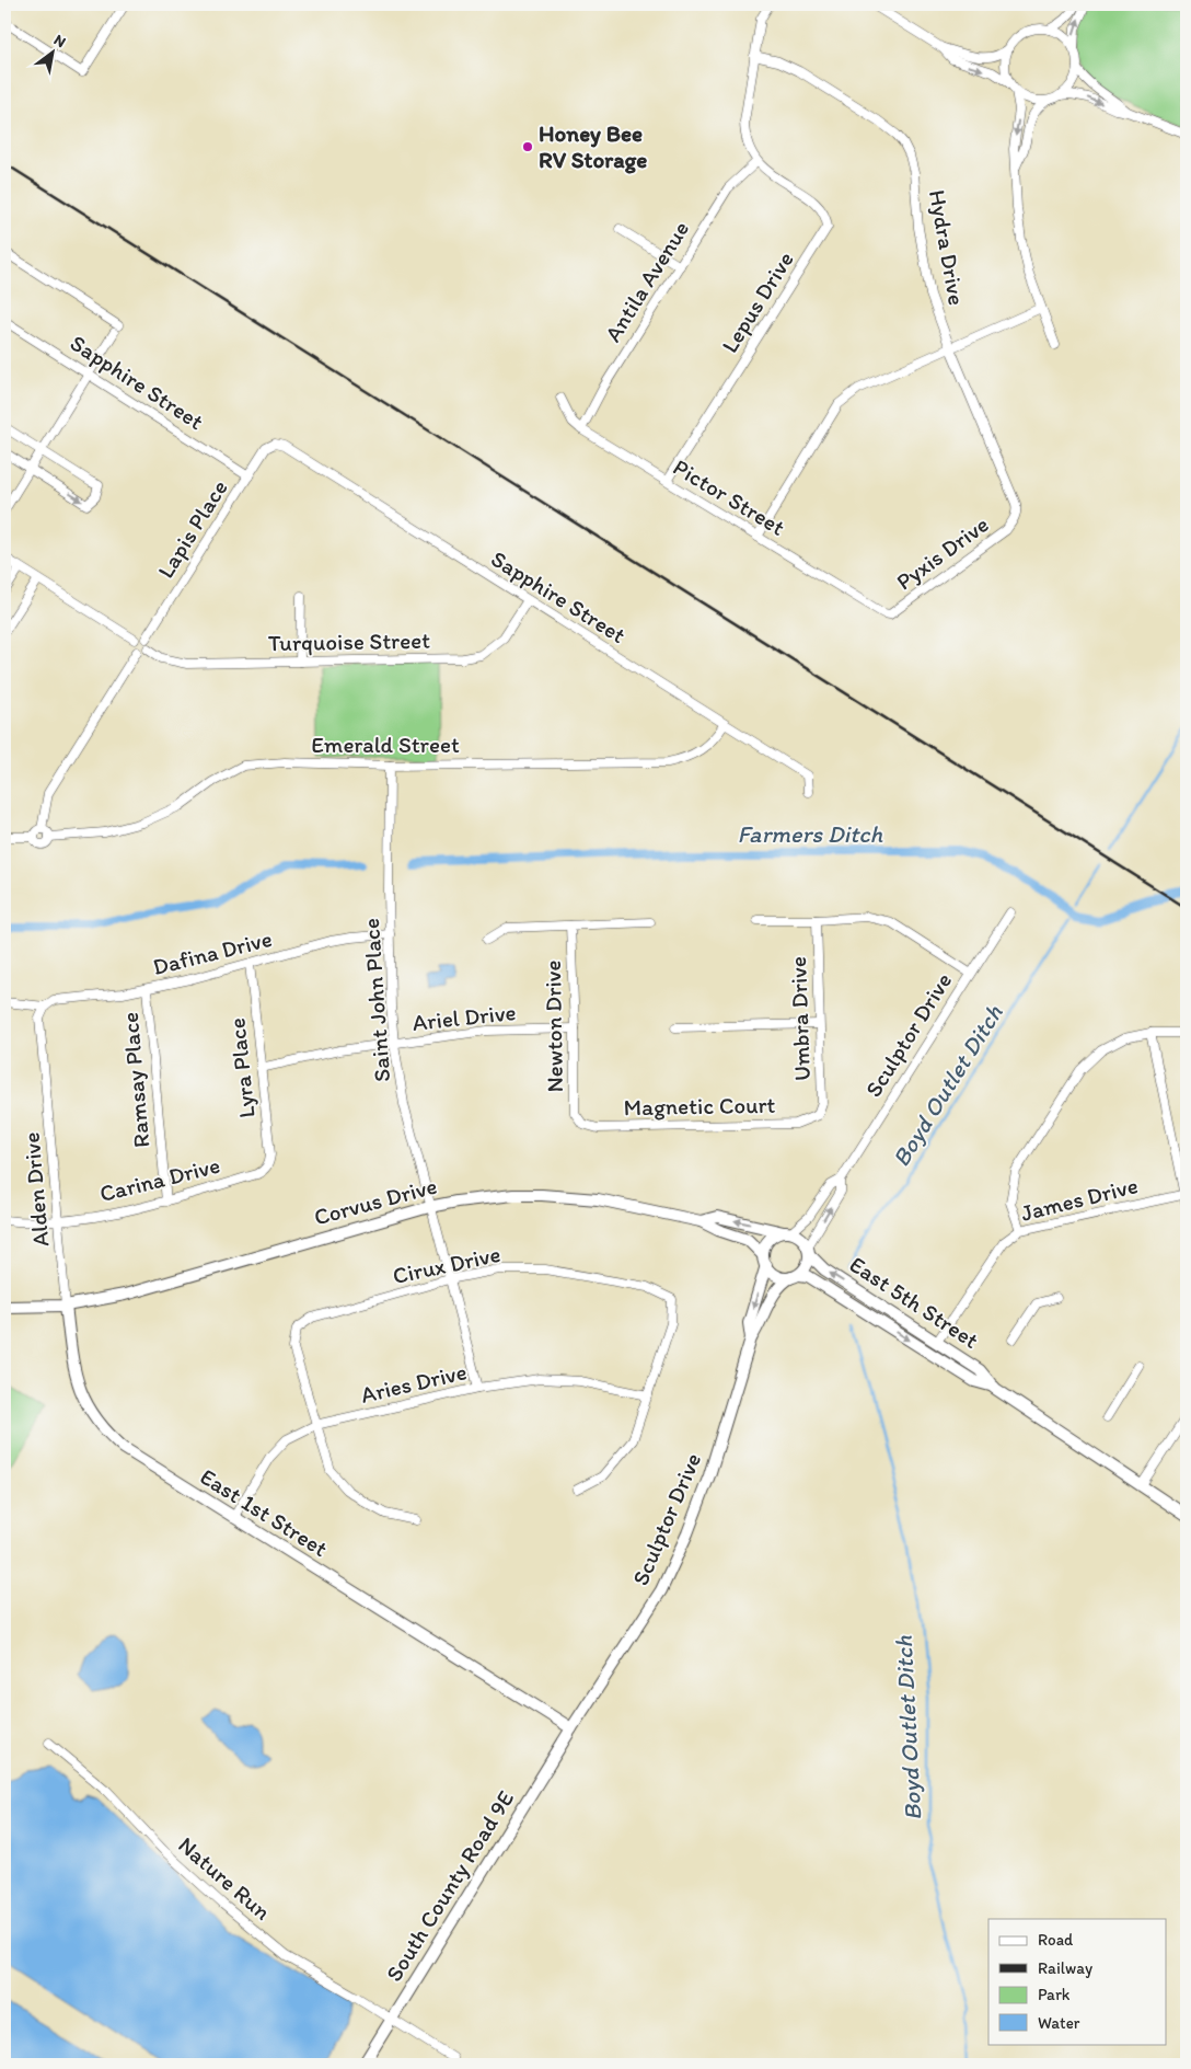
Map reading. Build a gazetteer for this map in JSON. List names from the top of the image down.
{
  "streets": {
    "street": [
      "Hydra Drive",
      "Antila Avenue",
      "Lepus Drive",
      "Sapphire Street",
      "Pictor Street",
      "Lapis Place",
      "Pyxis Drive",
      "Turquoise Street",
      "Emerald Street",
      "Dafina Drive",
      "Saint John Place",
      "Ariel Drive",
      "Umbra Drive",
      "Newton Drive",
      "Sculptor Drive",
      "Lyra Place",
      "Ramsay Place",
      "Magnetic Court",
      "Carina Drive",
      "Alden Drive",
      "James Drive",
      "Corvus Drive",
      "Cirux Drive",
      "East 5th Street",
      "Aries Drive",
      "East 1st Street",
      "Nature Run",
      "South County Road 9E"
    ]
  },
  "crossings": [
    ["Hydra Drive", "Pyxis Drive"],
    ["Antila Avenue", "Lepus Drive"],
    ["Antila Avenue", "Pictor Street"],
    ["Lepus Drive", "Pictor Street"],
    ["Sapphire Street", "Lapis Place"],
    ["Sapphire Street", "Turquoise Street"],
    ["Sapphire Street", "Emerald Street"],
    ["Pictor Street", "Pyxis Drive"],
    ["Lapis Place", "Turquoise Street"],
    ["Emerald Street", "Saint John Place"],
    ["Dafina Drive", "Saint John Place"],
    ["Dafina Drive", "Lyra Place"],
    ["Dafina Drive", "Ramsay Place"],
    ["Dafina Drive", "Alden Drive"],
    ["Saint John Place", "Ariel Drive"],
    ["Saint John Place", "Corvus Drive"],
    ["Saint John Place", "Cirux Drive"],
    ["Saint John Place", "Aries Drive"],
    ["Ariel Drive", "Newton Drive"],
    ["Ariel Drive", "Lyra Place"],
    ["Umbra Drive", "Magnetic Court"],
    ["Newton Drive", "Magnetic Court"],
    ["Sculptor Drive", "Corvus Drive"],
    ["Sculptor Drive", "East 5th Street"],
    ["Sculptor Drive", "East 1st Street"],
    ["Sculptor Drive", "South County Road 9E"],
    ["Lyra Place", "Carina Drive"],
    ["Ramsay Place", "Carina Drive"],
    ["Carina Drive", "Alden Drive"],
    ["Alden Drive", "Corvus Drive"],
    ["Alden Drive", "East 1st Street"],
    ["James Drive", "East 5th Street"],
    ["Corvus Drive", "East 5th Street"],
    ["Corvus Drive", "East 1st Street"],
    ["Cirux Drive", "Aries Drive"],
    ["Aries Drive", "East 1st Street"],
    ["East 1st Street", "South County Road 9E"],
    ["Nature Run", "South County Road 9E"]
  ],
  "water": ["Farmers Ditch", "Boyd Outlet Ditch"],
  "places": ["Honey Bee RV Storage"],
  "legend": [
    "Road",
    "Railway",
    "Park",
    "Water"
  ],
  "north": "top right"
}
